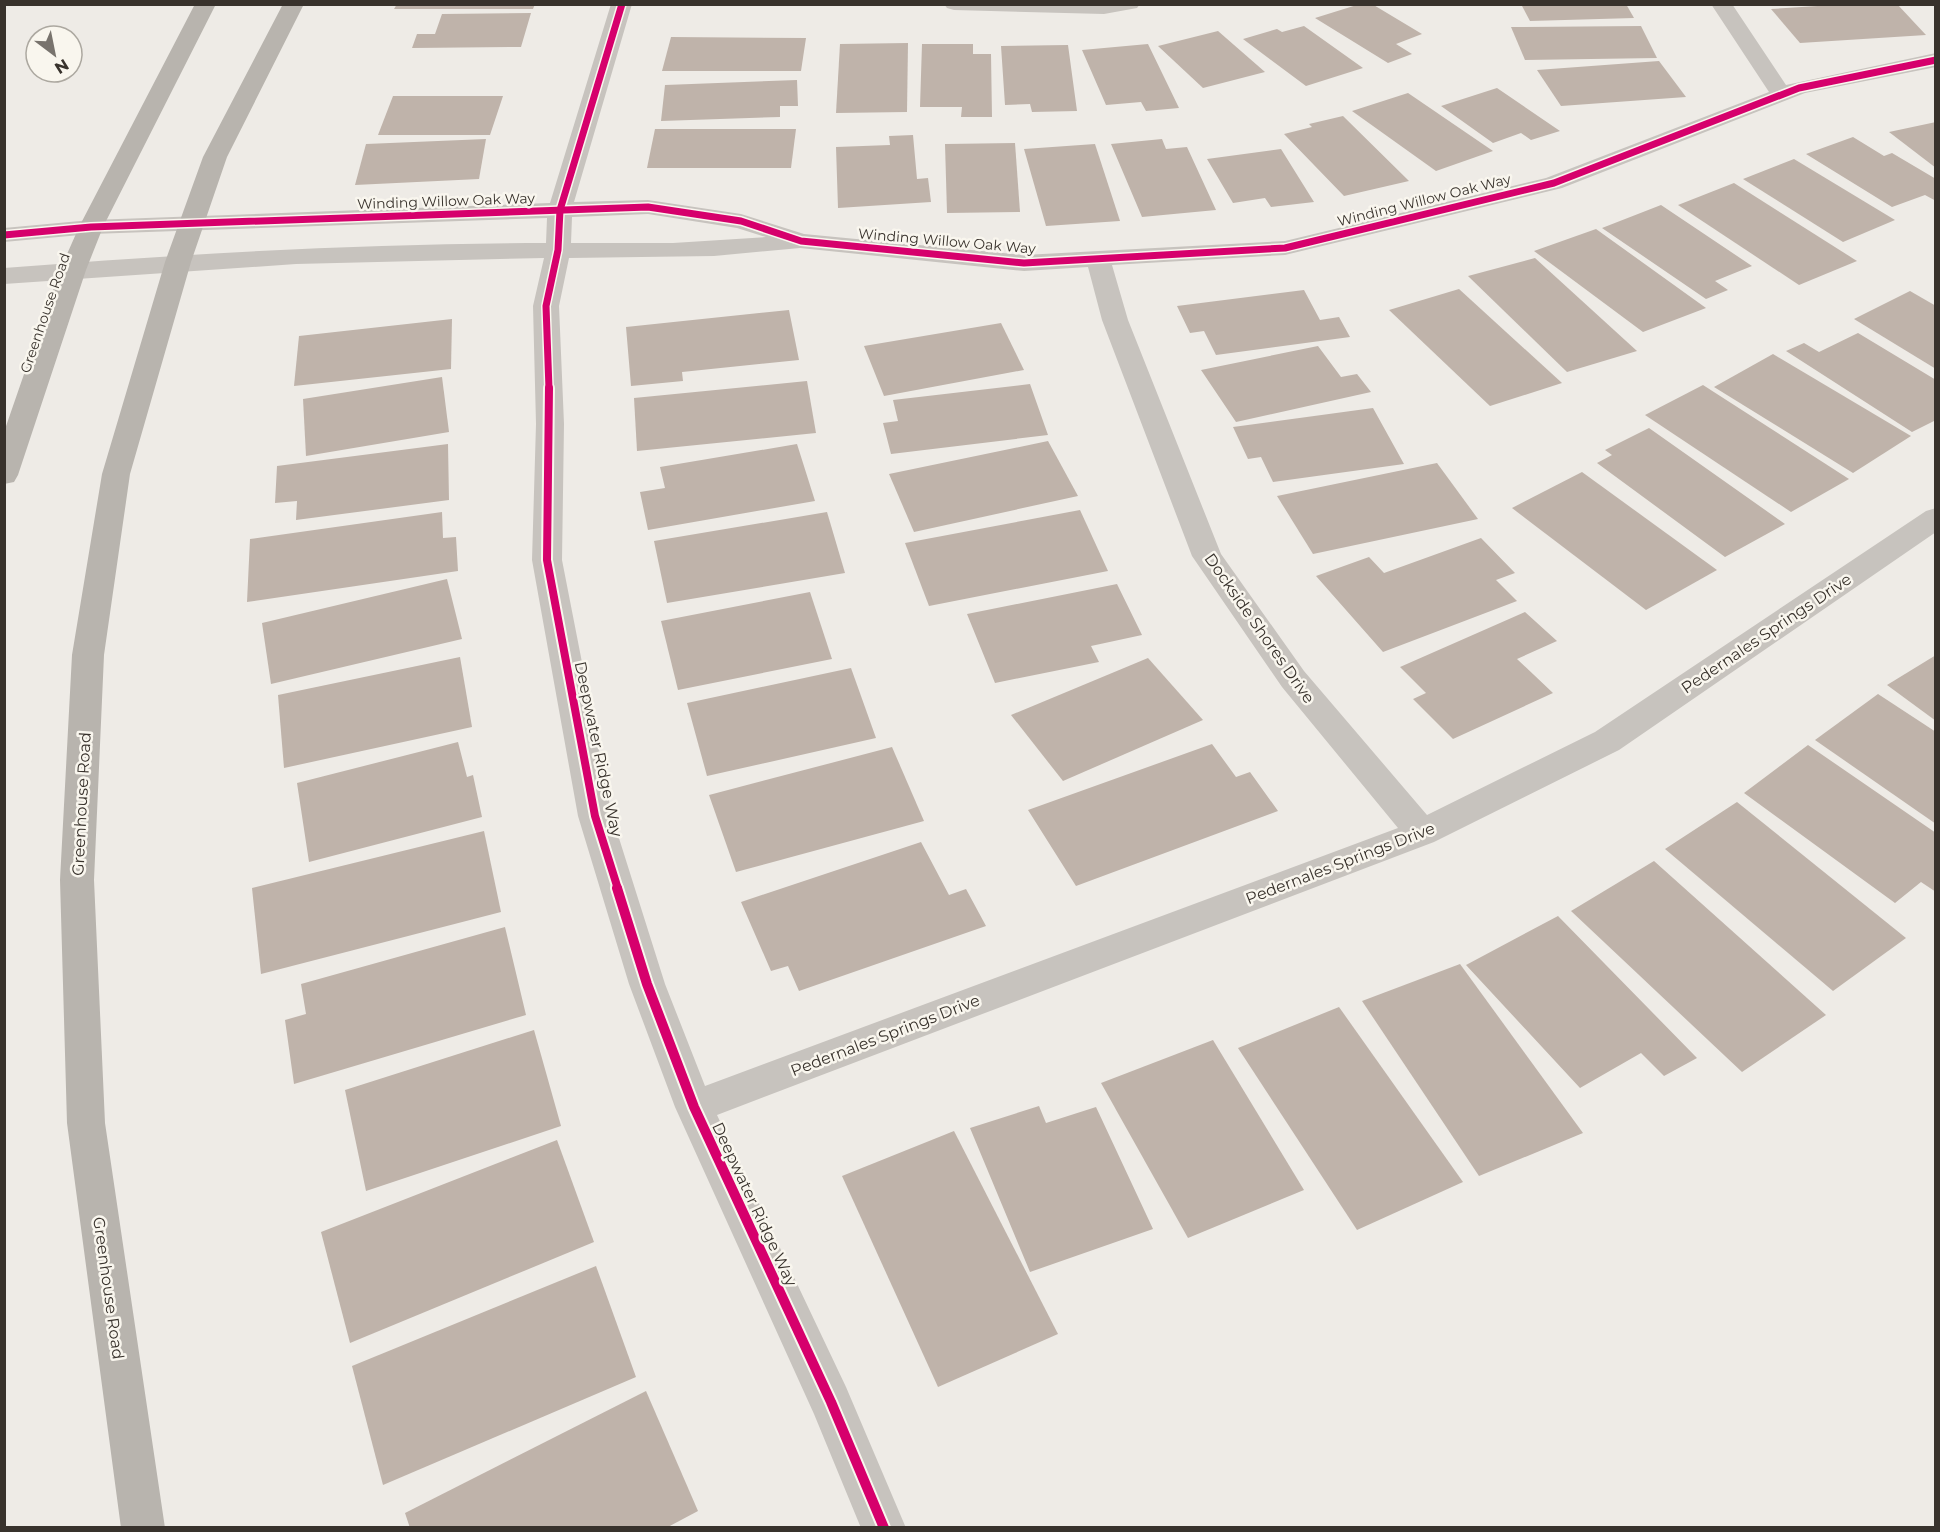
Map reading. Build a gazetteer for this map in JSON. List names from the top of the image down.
{
  "streets": {
    "street": [
      "Winding Willow Oak Way",
      "Greenhouse Road",
      "Dockside Shores Drive",
      "Pedernales Springs Drive",
      "Deepwater Ridge Way"
    ]
  },
  "crossings": [
    ["Winding Willow Oak Way", "Greenhouse Road"],
    ["Winding Willow Oak Way", "Dockside Shores Drive"],
    ["Winding Willow Oak Way", "Deepwater Ridge Way"],
    ["Dockside Shores Drive", "Pedernales Springs Drive"],
    ["Pedernales Springs Drive", "Deepwater Ridge Way"]
  ],
  "north": "bottom right"
}
